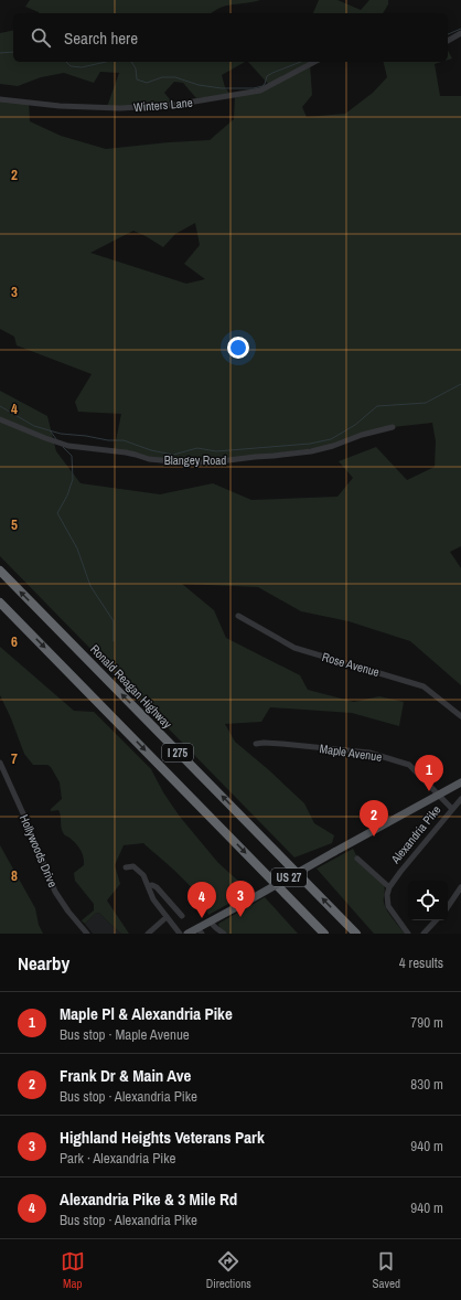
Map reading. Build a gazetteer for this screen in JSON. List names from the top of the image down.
{
  "streets": {
    "highway": ["Ronald Reagan Highway", "I 275"],
    "main road": ["Alexandria Pike", "US 27"],
    "street": [
      "Winters Lane",
      "Blangey Road",
      "Rose Avenue",
      "Maple Avenue",
      "Hollywoods Drive"
    ]
  },
  "crossings": [
    ["Maple Avenue", "Alexandria Pike"]
  ],
  "page": {
    "search": "Search here",
    "pins": [
      "1",
      "2",
      "3",
      "4"
    ],
    "heading": ["Nearby", "4 results"],
    "list": [
      {
        "mark": "1",
        "name": "Maple Pl & Alexandria Pike",
        "note": "Bus stop · Maple Avenue",
        "value": "790 m"
      },
      {
        "mark": "2",
        "name": "Frank Dr & Main Ave",
        "note": "Bus stop · Alexandria Pike",
        "value": "830 m"
      },
      {
        "mark": "3",
        "name": "Highland Heights Veterans Park",
        "note": "Park · Alexandria Pike",
        "value": "940 m"
      },
      {
        "mark": "4",
        "name": "Alexandria Pike & 3 Mile Rd",
        "note": "Bus stop · Alexandria Pike",
        "value": "940 m"
      }
    ],
    "nav": ["Map", "Directions", "Saved"]
  },
  "grid": {
    "rows": [
      "2",
      "3",
      "4",
      "5",
      "6",
      "7",
      "8"
    ]
  }
}
